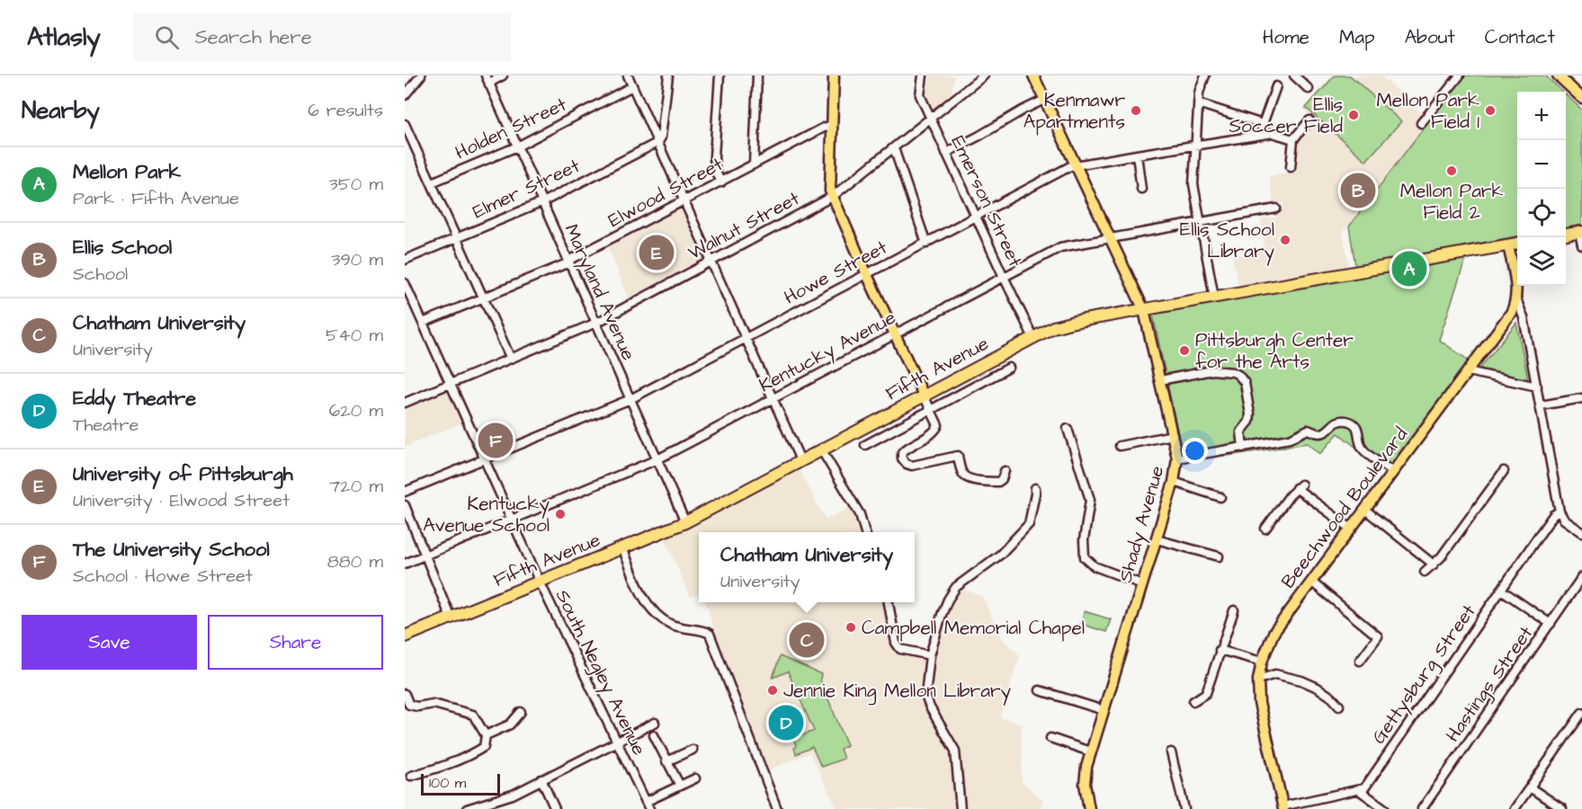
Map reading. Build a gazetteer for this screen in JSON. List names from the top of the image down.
{
  "streets": {
    "highway": ["Fifth Avenue"],
    "main road": ["Beechwood Boulevard", "Shady Avenue"],
    "street": [
      "Holden Street",
      "Elmer Street",
      "Elwood Street",
      "Emerson Street",
      "Walnut Street",
      "Howe Street",
      "Maryland Avenue",
      "Kentucky Avenue",
      "South Negley Avenue",
      "Gettysburg Street",
      "Hastings Street"
    ]
  },
  "crossings": [
    ["Holden Street", "Maryland Avenue"],
    ["Elmer Street", "Maryland Avenue"],
    ["Elwood Street", "Maryland Avenue"],
    ["Elwood Street", "South Negley Avenue"],
    ["Emerson Street", "Walnut Street"],
    ["Emerson Street", "Howe Street"],
    ["Emerson Street", "Kentucky Avenue"],
    ["Emerson Street", "Fifth Avenue"],
    ["Walnut Street", "Maryland Avenue"],
    ["Walnut Street", "South Negley Avenue"],
    ["Howe Street", "Maryland Avenue"],
    ["Howe Street", "Shady Avenue"],
    ["Howe Street", "South Negley Avenue"],
    ["Maryland Avenue", "Kentucky Avenue"],
    ["Maryland Avenue", "Fifth Avenue"],
    ["Kentucky Avenue", "Shady Avenue"],
    ["Kentucky Avenue", "South Negley Avenue"],
    ["Fifth Avenue", "Shady Avenue"],
    ["Fifth Avenue", "South Negley Avenue"]
  ],
  "places": [
    "Kenmawr Apartments",
    "Mellon Park Field 1",
    "Ellis Soccer Field",
    "Mellon Park Field 2",
    "Ellis School Library",
    "Pittsburgh Center for the Arts",
    "Kentucky Avenue School",
    "Campbell Memorial Chapel",
    "Jennie King Mellon Library"
  ],
  "scale_bar": "100 m",
  "page": {
    "header": "Atlasly",
    "search": "Search here",
    "nav": [
      "Home",
      "Map",
      "About",
      "Contact"
    ],
    "heading": ["Nearby", "6 results"],
    "map_buttons": ["+", "−"],
    "list": [
      {
        "mark": "A",
        "name": "Mellon Park",
        "note": "Park · Fifth Avenue",
        "value": "350 m"
      },
      {
        "mark": "B",
        "name": "Ellis School",
        "note": "School",
        "value": "390 m"
      },
      {
        "mark": "C",
        "name": "Chatham University",
        "note": "University",
        "value": "540 m"
      },
      {
        "mark": "D",
        "name": "Eddy Theatre",
        "note": "Theatre",
        "value": "620 m"
      },
      {
        "mark": "E",
        "name": "University of Pittsburgh",
        "note": "University · Elwood Street",
        "value": "720 m"
      },
      {
        "mark": "F",
        "name": "The University School",
        "note": "School · Howe Street",
        "value": "880 m"
      }
    ],
    "pins": [
      "B",
      "E",
      "A",
      "F",
      "C",
      "D"
    ],
    "popup": ["Chatham University", "University"],
    "buttons": ["Save", "Share"],
    "scale": "100 m"
  }
}
